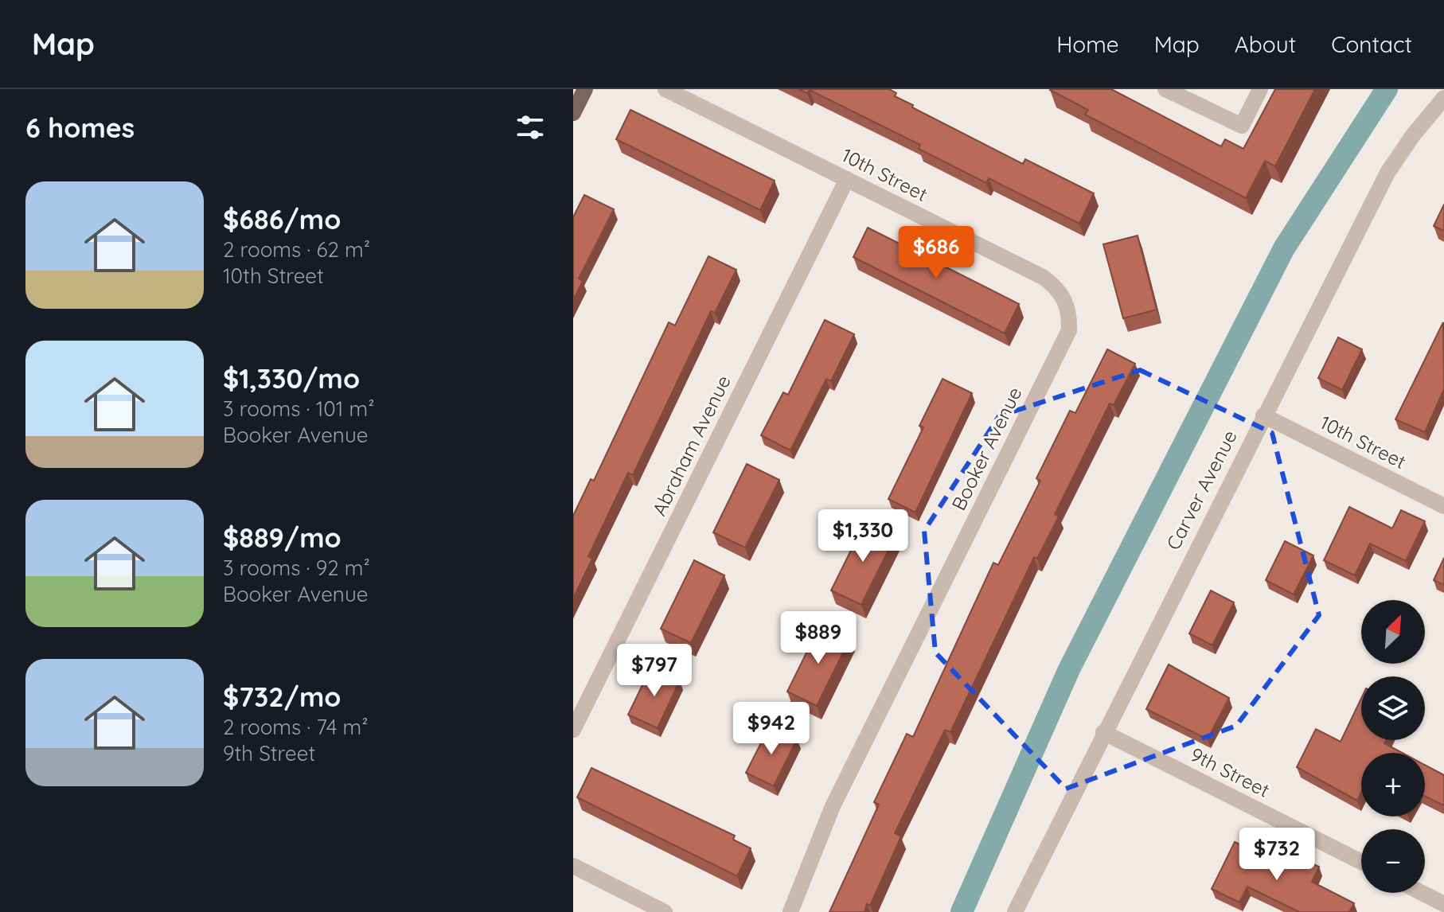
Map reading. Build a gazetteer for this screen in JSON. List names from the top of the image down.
{
  "streets": {
    "street": [
      "10th Street",
      "Abraham Avenue",
      "Booker Avenue",
      "Carver Avenue",
      "9th Street"
    ]
  },
  "crossings": [
    ["10th Street", "Abraham Avenue"],
    ["10th Street", "Booker Avenue"],
    ["10th Street", "Carver Avenue"],
    ["Carver Avenue", "9th Street"]
  ],
  "north": "top right",
  "page": {
    "header": "Map",
    "nav": [
      "Home",
      "Map",
      "About",
      "Contact"
    ],
    "heading": "6 homes",
    "list": [
      {
        "name": "$686/mo",
        "note": "2 rooms · 62 m² · 10th Street"
      },
      {
        "name": "$1,330/mo",
        "note": "3 rooms · 101 m² · Booker Avenue"
      },
      {
        "name": "$889/mo",
        "note": "3 rooms · 92 m² · Booker Avenue"
      },
      {
        "name": "$732/mo",
        "note": "2 rooms · 74 m² · 9th Street"
      }
    ],
    "price": [
      "$686",
      "$1,330",
      "$889",
      "$797",
      "$942",
      "$732"
    ],
    "map_buttons": ["+", "−"]
  }
}
